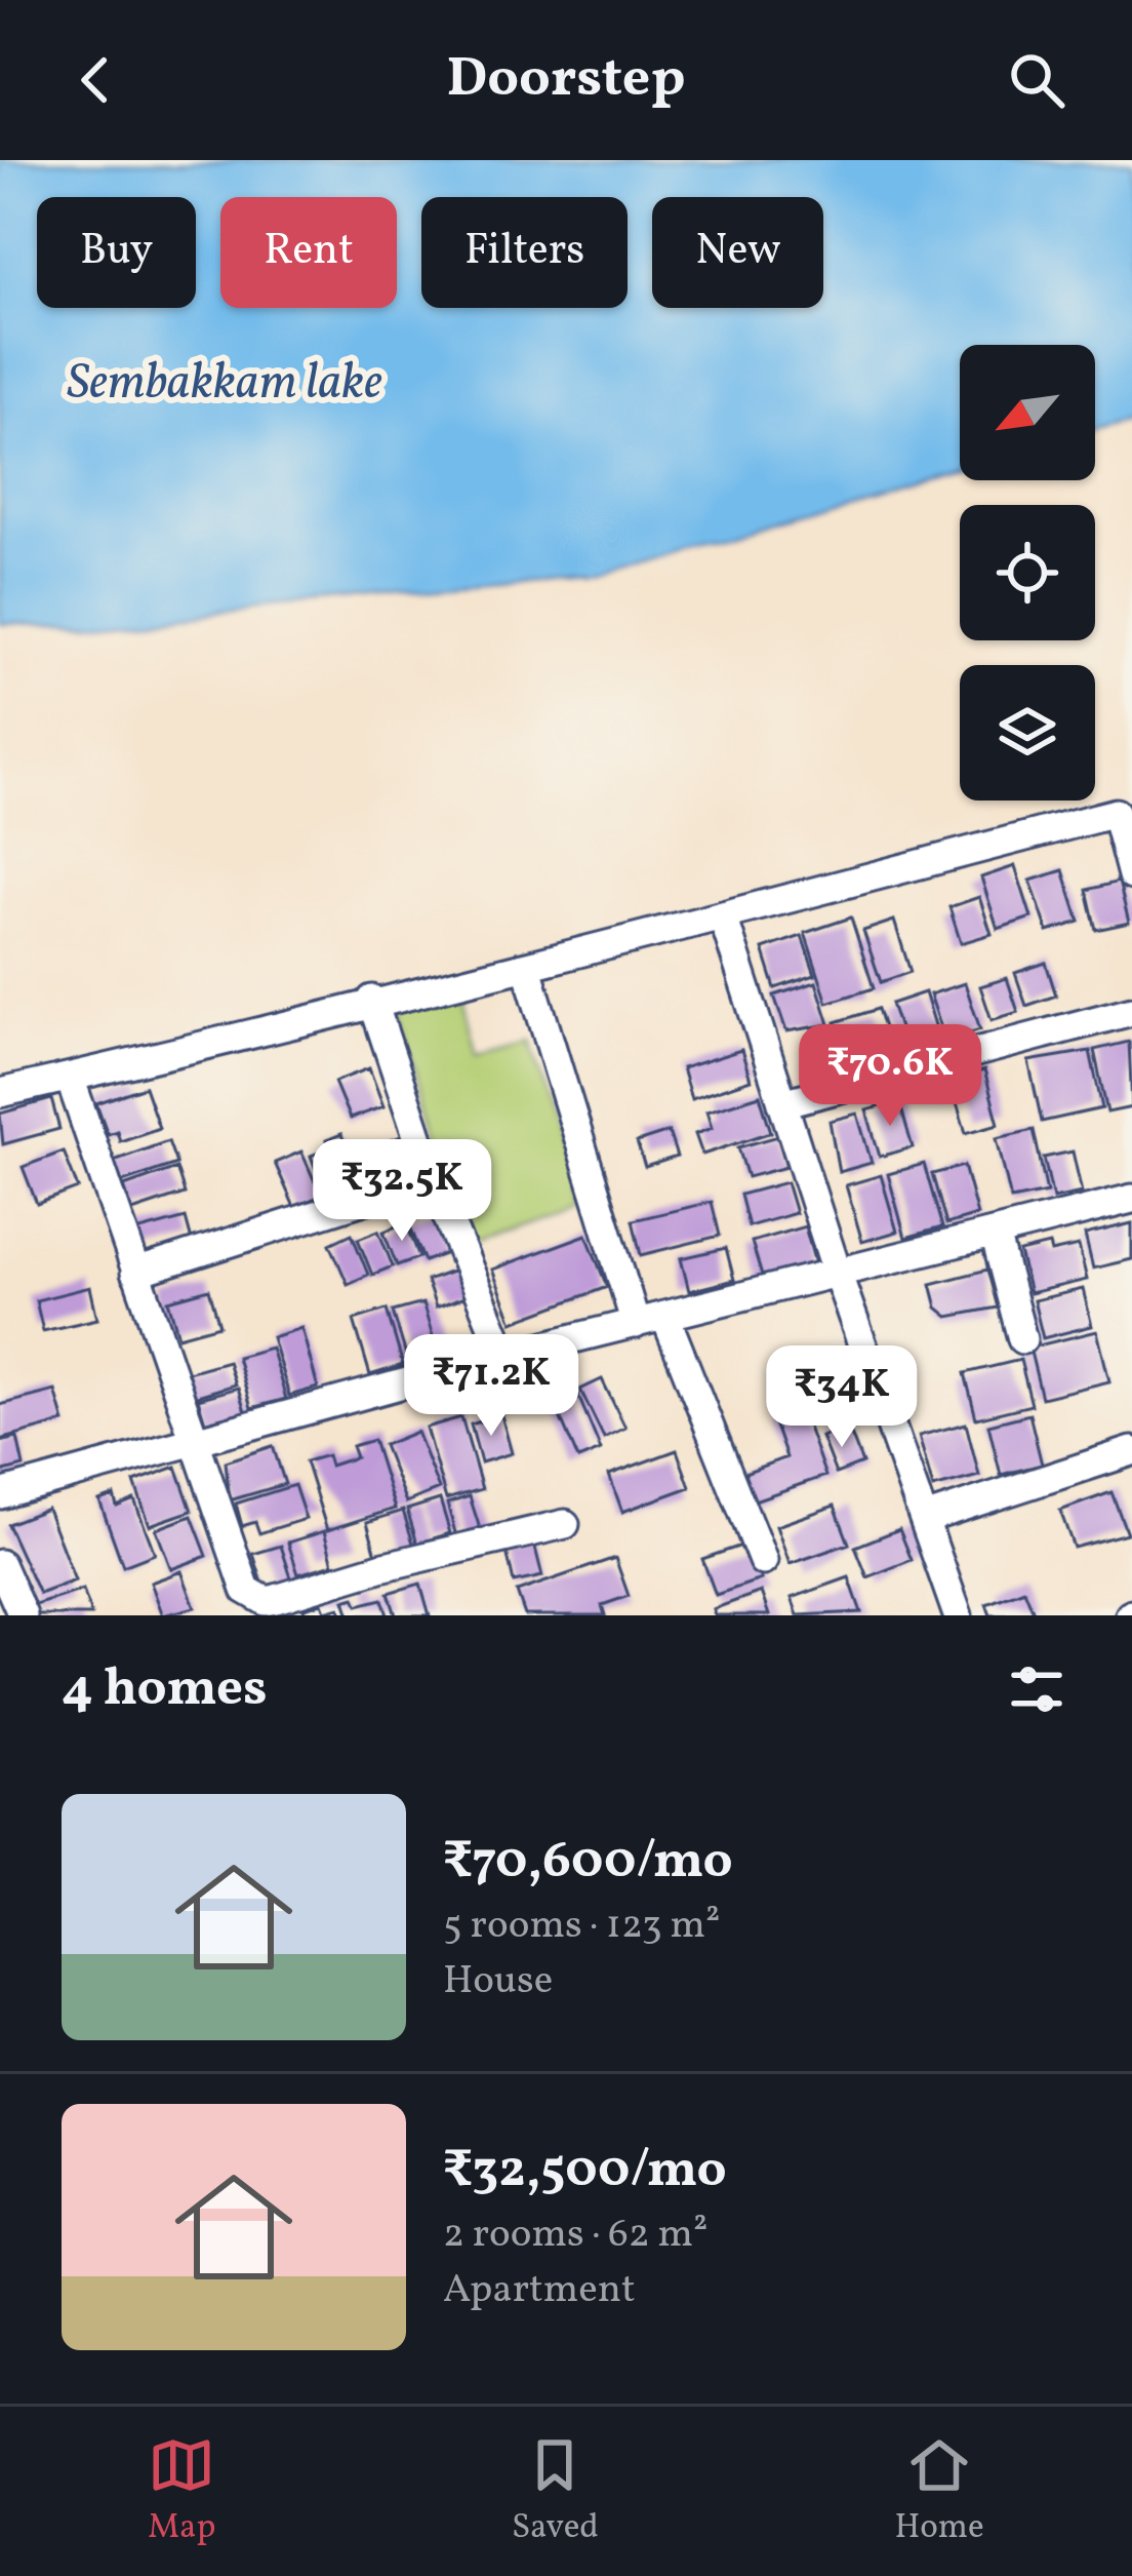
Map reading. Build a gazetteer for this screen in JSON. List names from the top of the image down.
{
  "water": ["Sembakkam lake"],
  "north": "bottom left",
  "page": {
    "header": "Doorstep",
    "chip": [
      "Buy",
      "Rent",
      "Filters",
      "New"
    ],
    "price": [
      "₹70.6K",
      "₹32.5K",
      "₹71.2K",
      "₹34K"
    ],
    "heading": "4 homes",
    "list": [
      {
        "name": "₹70,600/mo",
        "note": "5 rooms · 123 m² · House"
      },
      {
        "name": "₹32,500/mo",
        "note": "2 rooms · 62 m² · Apartment"
      }
    ],
    "tabs": ["Map", "Saved", "Home"]
  }
}
